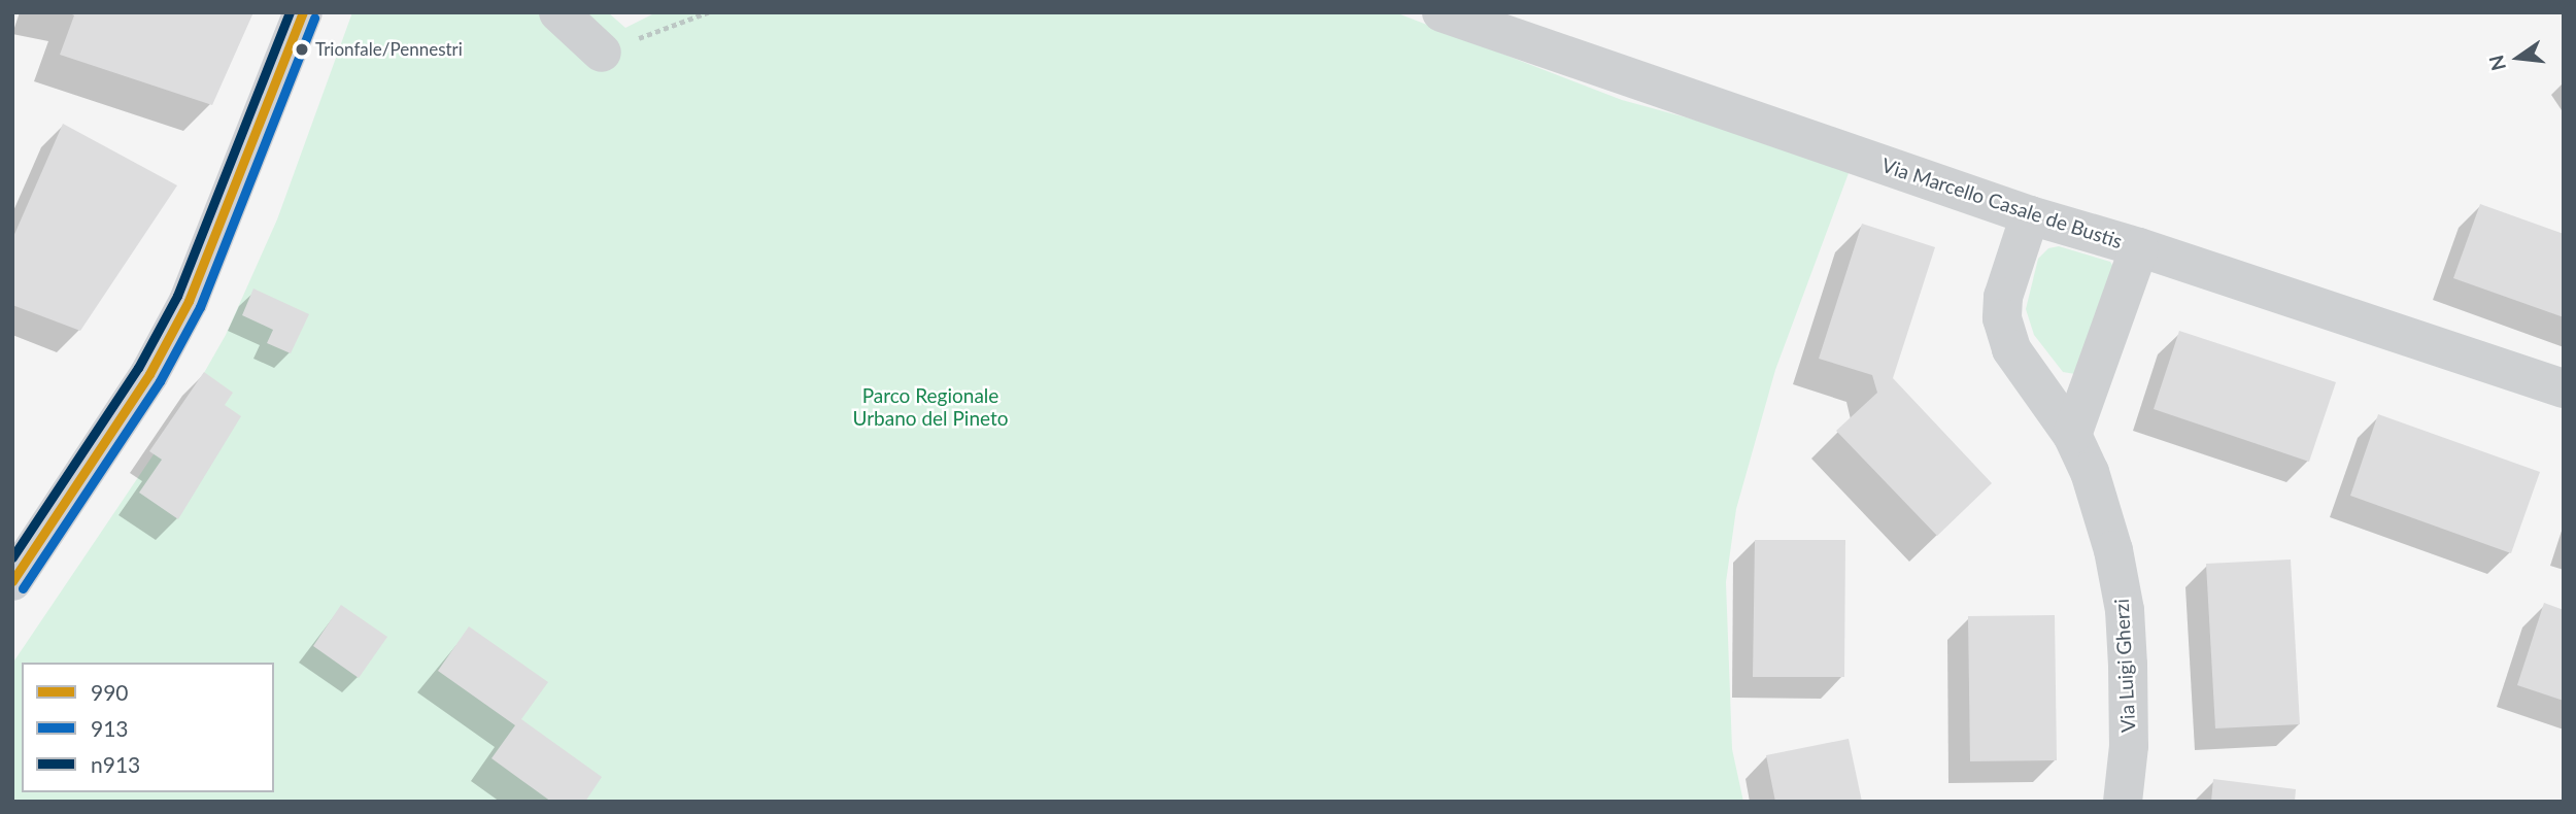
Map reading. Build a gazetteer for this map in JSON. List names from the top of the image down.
{
  "streets": {
    "street": ["Via Marcello Casale de Bustis", "Via Luigi Gherzi"]
  },
  "crossings": [
    ["Via Marcello Casale de Bustis", "Via Luigi Gherzi"]
  ],
  "parks": ["Parco Regionale Urbano del Pineto"],
  "places": ["Trionfale/Pennestri"],
  "lines": ["transit line 990", "transit line n913", "transit line 913"],
  "legend": ["990", "913", "n913"],
  "north": "left"
}
